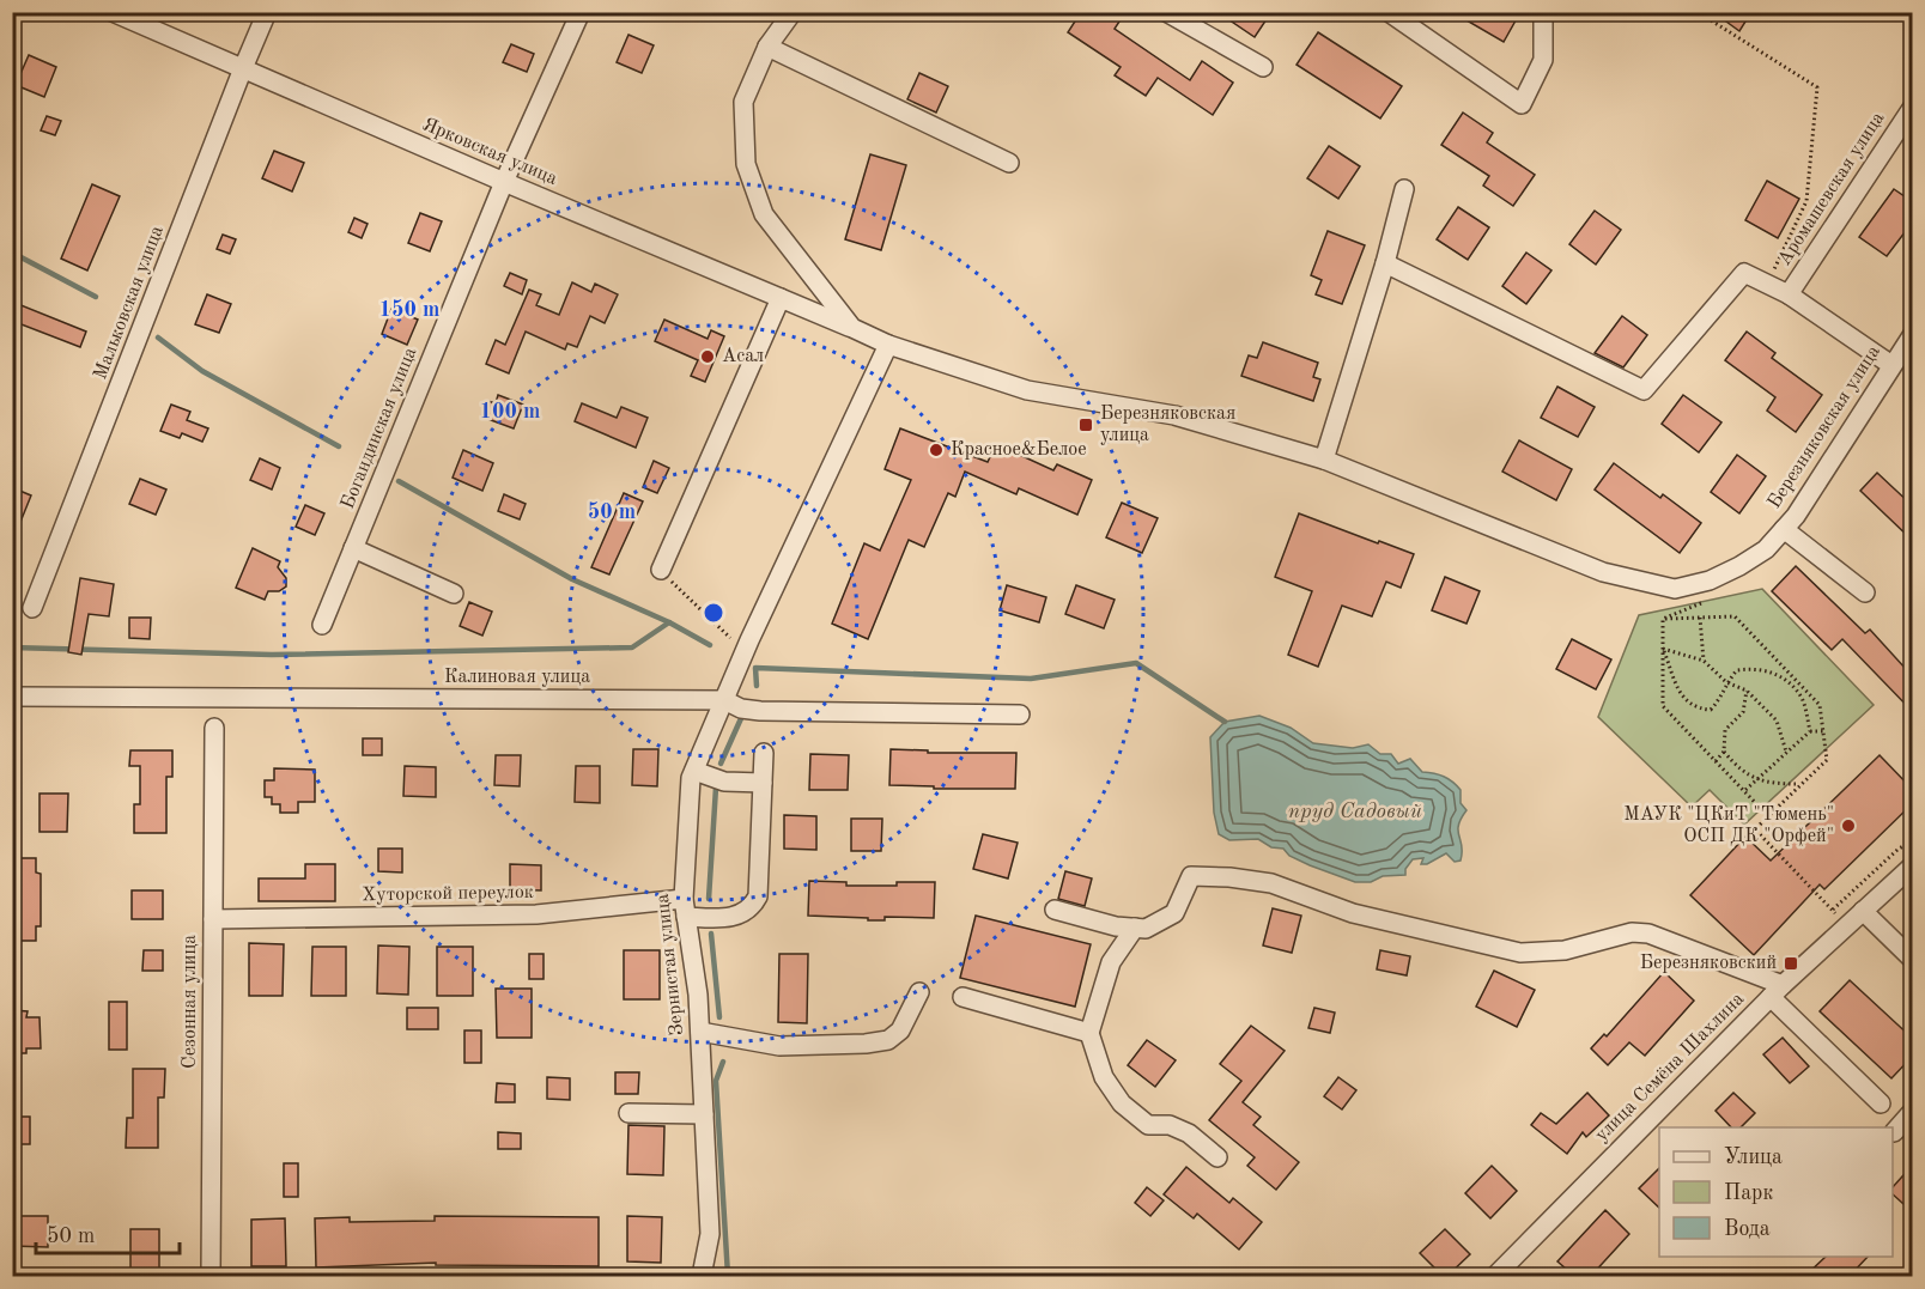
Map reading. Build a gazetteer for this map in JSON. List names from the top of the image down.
{
  "streets": {
    "street": [
      "Ярковская улица",
      "Аромашевская улица",
      "Мальковская улица",
      "Березняковская улица",
      "Богандинская улица",
      "Калиновая улица",
      "Хуторской переулок",
      "Зернистая улица",
      "Сезонная улица",
      "улица Семёна Шахлина"
    ]
  },
  "crossings": [
    ["Ярковская улица", "Мальковская улица"],
    ["Ярковская улица", "Березняковская улица"],
    ["Ярковская улица", "Богандинская улица"],
    ["Березняковская улица", "Зернистая улица"],
    ["Калиновая улица", "Зернистая улица"],
    ["Хуторской переулок", "Зернистая улица"],
    ["Хуторской переулок", "Сезонная улица"]
  ],
  "water": ["пруд Садовый"],
  "places": {
    "other": ["Асал", "Красное&Белое", "МАУК \"ЦКиТ \"Тюмень\" ОСП ДК \"Орфей\""],
    "transit": ["Березняковская улица", "Березняковский"]
  },
  "legend": ["Улица", "Парк", "Вода"],
  "scale_bar": "50 m",
  "rings": ["150 m", "100 m", "50 m"]
}
